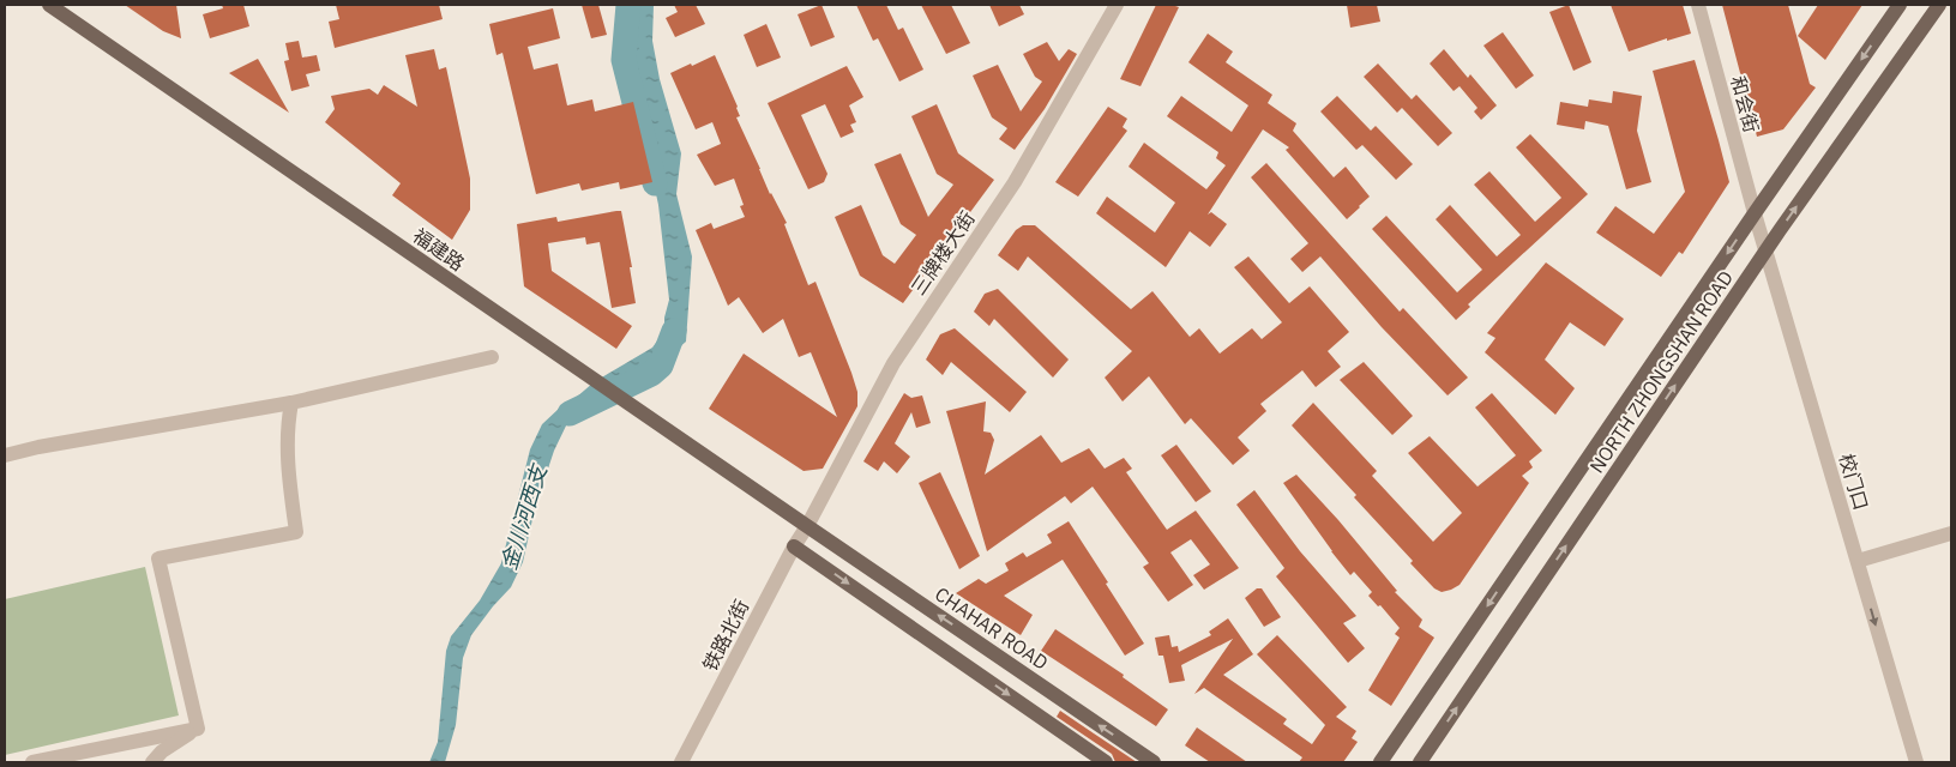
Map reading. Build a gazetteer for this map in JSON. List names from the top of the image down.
{
  "streets": {
    "main road": ["福建路", "NORTH ZHONGSHAN ROAD", "CHAHAR ROAD"],
    "street": [
      "和会街",
      "三牌楼大街",
      "校门口",
      "铁路北街"
    ]
  },
  "crossings": [
    ["和会街", "NORTH ZHONGSHAN ROAD"],
    ["和会街", "校门口"],
    ["福建路", "三牌楼大街"],
    ["福建路", "CHAHAR ROAD"],
    ["福建路", "铁路北街"],
    ["三牌楼大街", "CHAHAR ROAD"],
    ["三牌楼大街", "铁路北街"],
    ["NORTH ZHONGSHAN ROAD", "校门口"],
    ["CHAHAR ROAD", "铁路北街"]
  ],
  "one_way": ["校门口"],
  "water": ["金川河西支"]
}
